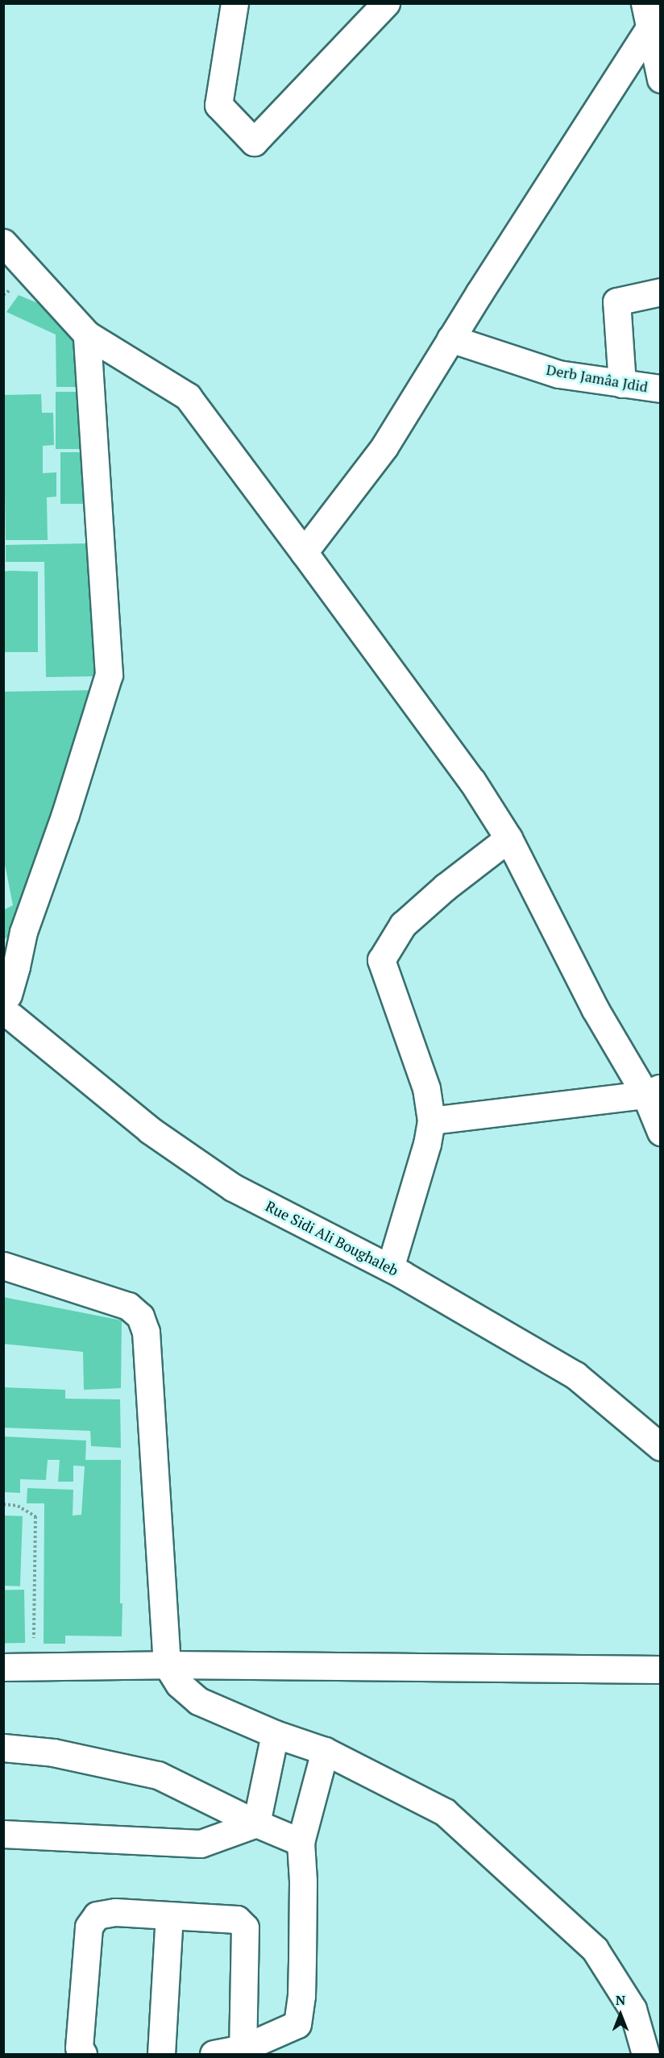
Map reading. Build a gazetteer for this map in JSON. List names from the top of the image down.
{
  "streets": {
    "street": ["Derb Jamâa Jdid", "Rue Sidi Ali Boughaleb"]
  },
  "north": "top"
}
